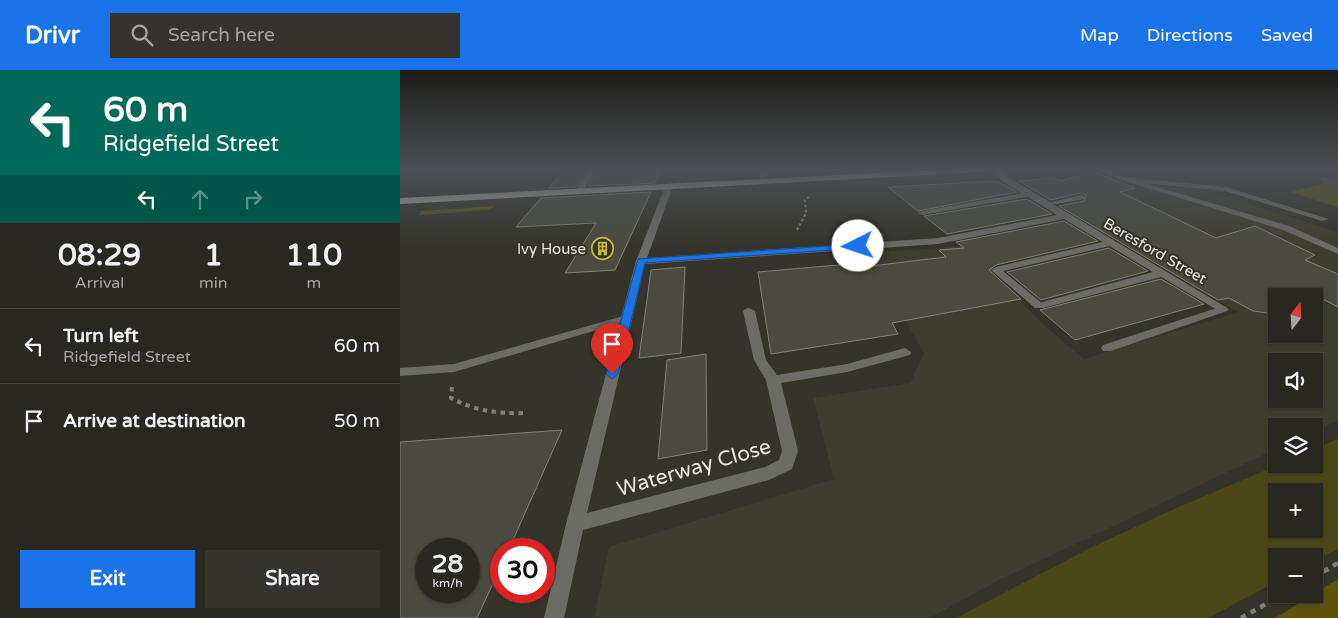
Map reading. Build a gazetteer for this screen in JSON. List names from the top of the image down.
{
  "streets": {
    "street": ["Beresford Street", "Waterway Close"]
  },
  "places": {
    "building": ["Ivy House"]
  },
  "north": "top",
  "page": {
    "header": "Drivr",
    "search": "Search here",
    "nav": ["Map", "Directions", "Saved"],
    "turn": ["60 m", "Ridgefield Street"],
    "eta": [
      "08:29",
      "Arrival",
      "1",
      "min",
      "110",
      "m"
    ],
    "map_buttons": ["+", "−"],
    "list": [
      {
        "name": "Turn left",
        "note": "Ridgefield Street",
        "value": "60 m"
      },
      {
        "name": "Arrive at destination",
        "value": "50 m"
      }
    ],
    "speed": "28 km/h",
    "limit": "30",
    "buttons": ["Exit", "Share"]
  }
}
